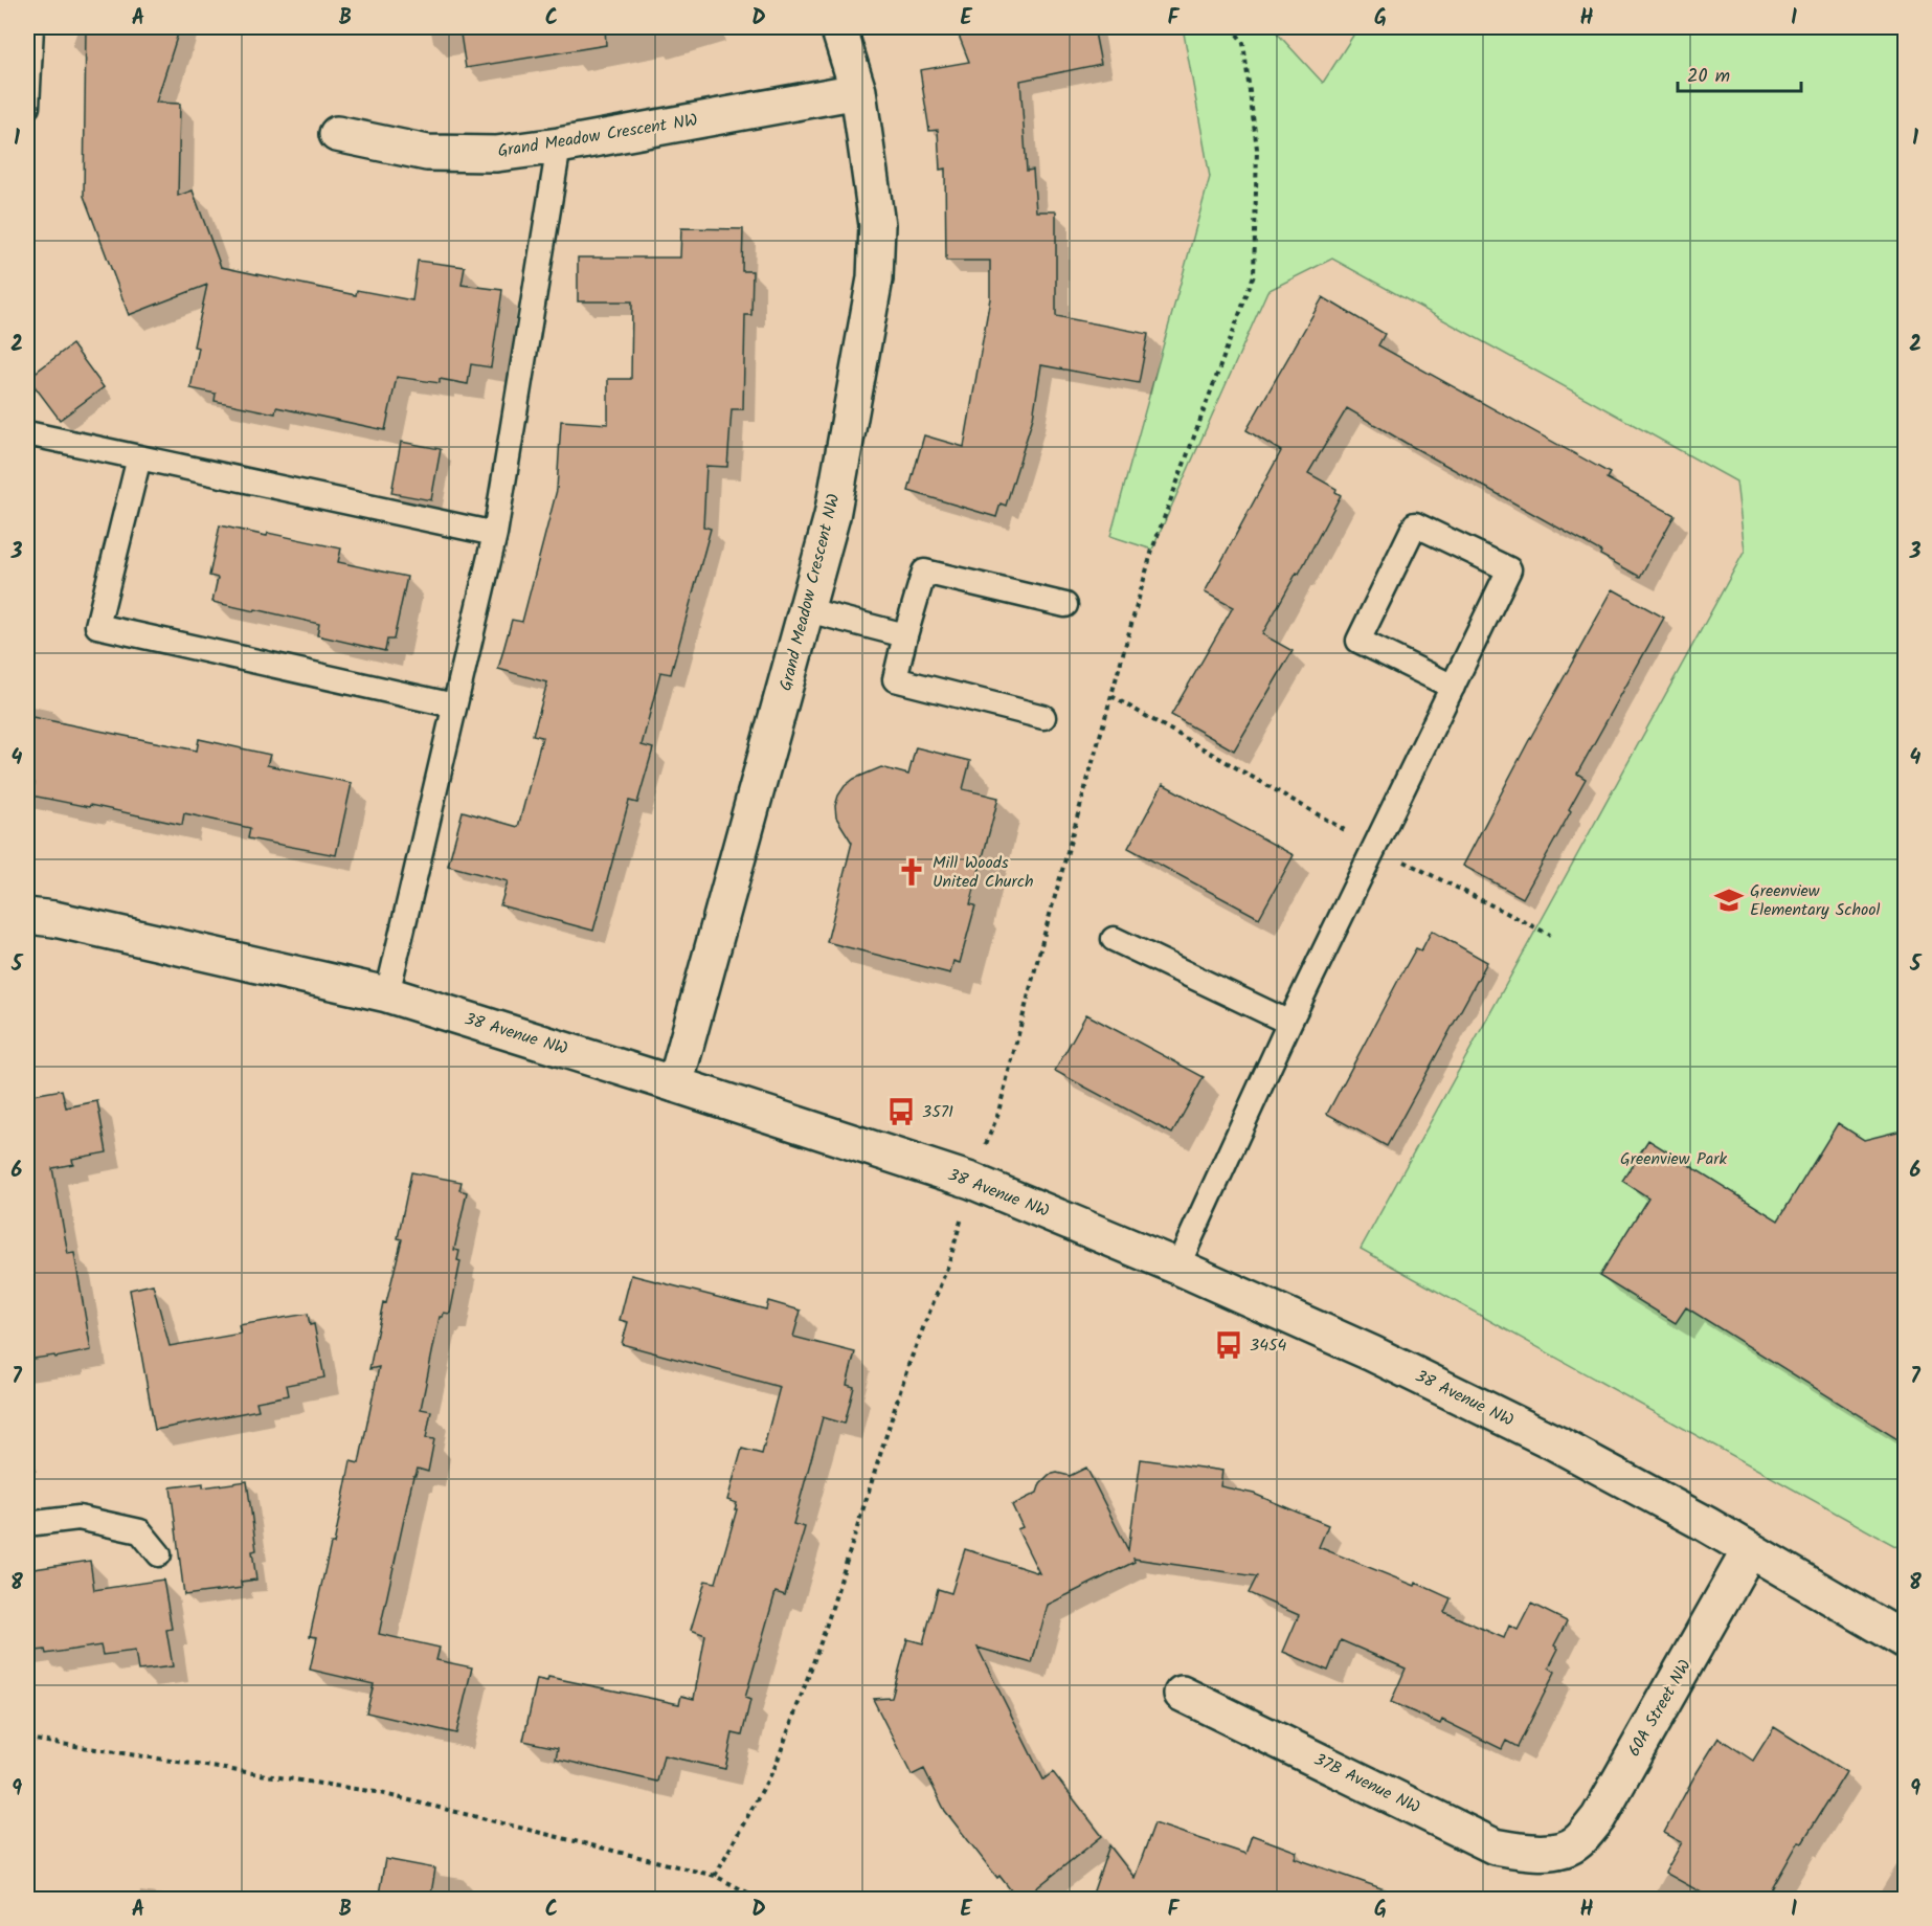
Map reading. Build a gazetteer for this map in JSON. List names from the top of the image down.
{
  "streets": {
    "street": [
      "Grand Meadow Crescent NW",
      "38 Avenue NW",
      "60A Street NW",
      "37B Avenue NW"
    ]
  },
  "crossings": [
    ["Grand Meadow Crescent NW", "38 Avenue NW"],
    ["38 Avenue NW", "60A Street NW"],
    ["60A Street NW", "37B Avenue NW"]
  ],
  "parks": ["Greenview Park"],
  "places": {
    "church": ["Mill Woods United Church"],
    "school or university": ["Greenview Elementary School"],
    "bus stop": ["3571", "3454"]
  },
  "scale_bar": "20 m",
  "grid": {
    "columns": [
      "A",
      "B",
      "C",
      "D",
      "E",
      "F",
      "G",
      "H",
      "I"
    ],
    "rows": [
      "1",
      "2",
      "3",
      "4",
      "5",
      "6",
      "7",
      "8",
      "9"
    ]
  }
}
